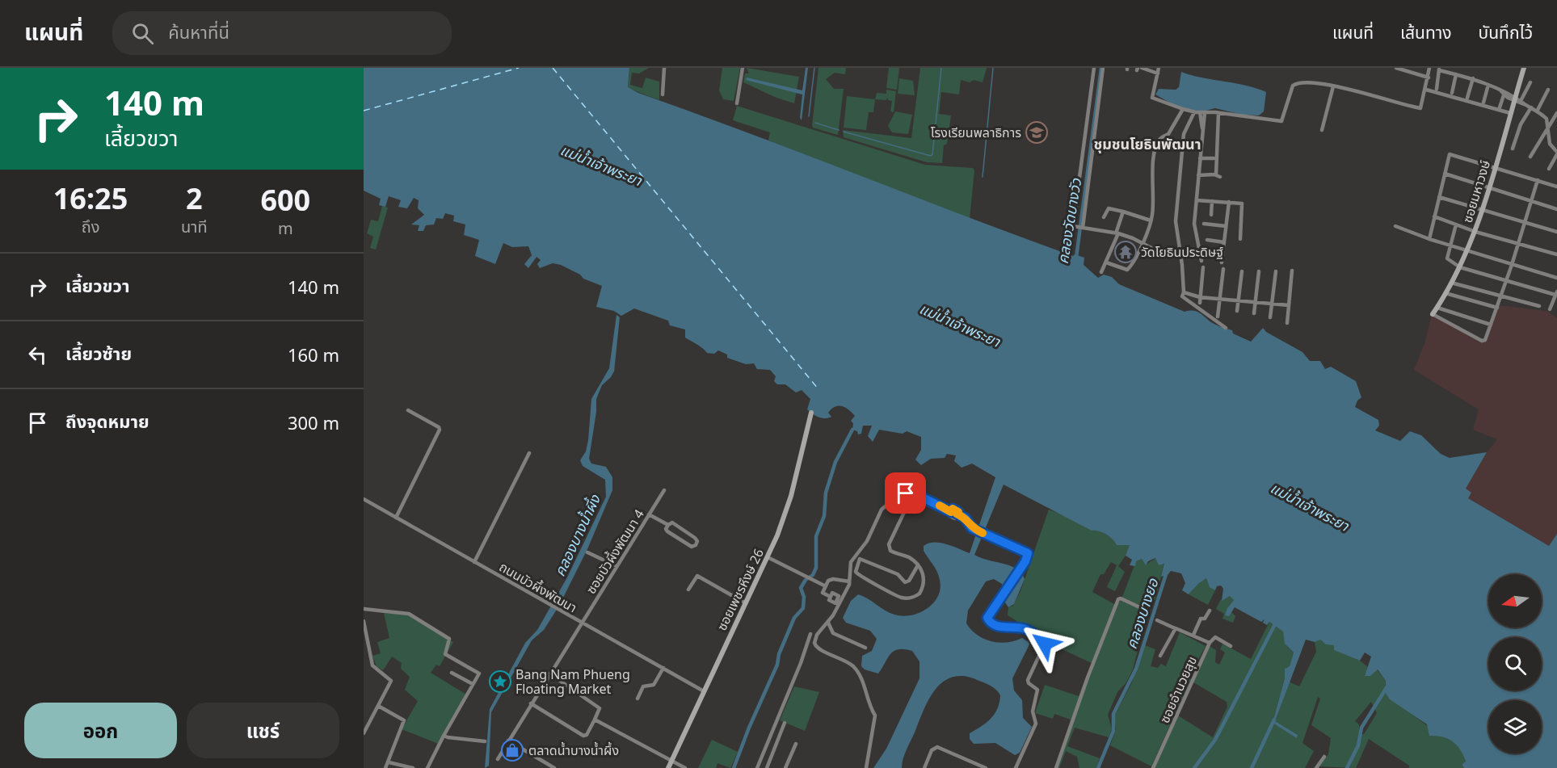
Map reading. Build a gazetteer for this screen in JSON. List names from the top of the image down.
{
  "streets": {
    "street": [
      "ซอยมหาวงษ์",
      "ซอยบัวผึ้งพัฒนา 4",
      "ถนนบัวผึ้งพัฒนา",
      "ซอยเพชรหึงษ์ 26",
      "ซอยอำนวยสุข"
    ]
  },
  "crossings": [
    ["ซอยบัวผึ้งพัฒนา 4", "ถนนบัวผึ้งพัฒนา"],
    ["ถนนบัวผึ้งพัฒนา", "ซอยเพชรหึงษ์ 26"]
  ],
  "districts": ["ชุมชนโยธินพัฒนา"],
  "water": [
    "แม่น้ำเจ้าพระยา",
    "คลองวัดบางวัว",
    "คลองบางน้ำผึ้ง",
    "คลองบางยอ"
  ],
  "places": {
    "school or university": ["โรงเรียนพลาธิการ"],
    "temple": ["วัดโยธินประดิษฐ์"],
    "place": ["Bang Nam Phueng Floating Market"],
    "shop": ["ตลาดน้ำบางน้ำผึ้ง"]
  },
  "north": "left",
  "page": {
    "header": "แผนที่",
    "search": "ค้นหาที่นี่",
    "nav": ["แผนที่", "เส้นทาง", "บันทึกไว้"],
    "turn": ["140 m", "เลี้ยวขวา"],
    "eta": [
      "16:25",
      "ถึง",
      "2",
      "นาที",
      "600",
      "m"
    ],
    "list": [
      {
        "name": "เลี้ยวขวา",
        "value": "140 m"
      },
      {
        "name": "เลี้ยวซ้าย",
        "value": "160 m"
      },
      {
        "name": "ถึงจุดหมาย",
        "value": "300 m"
      }
    ],
    "buttons": ["ออก", "แชร์"]
  }
}
